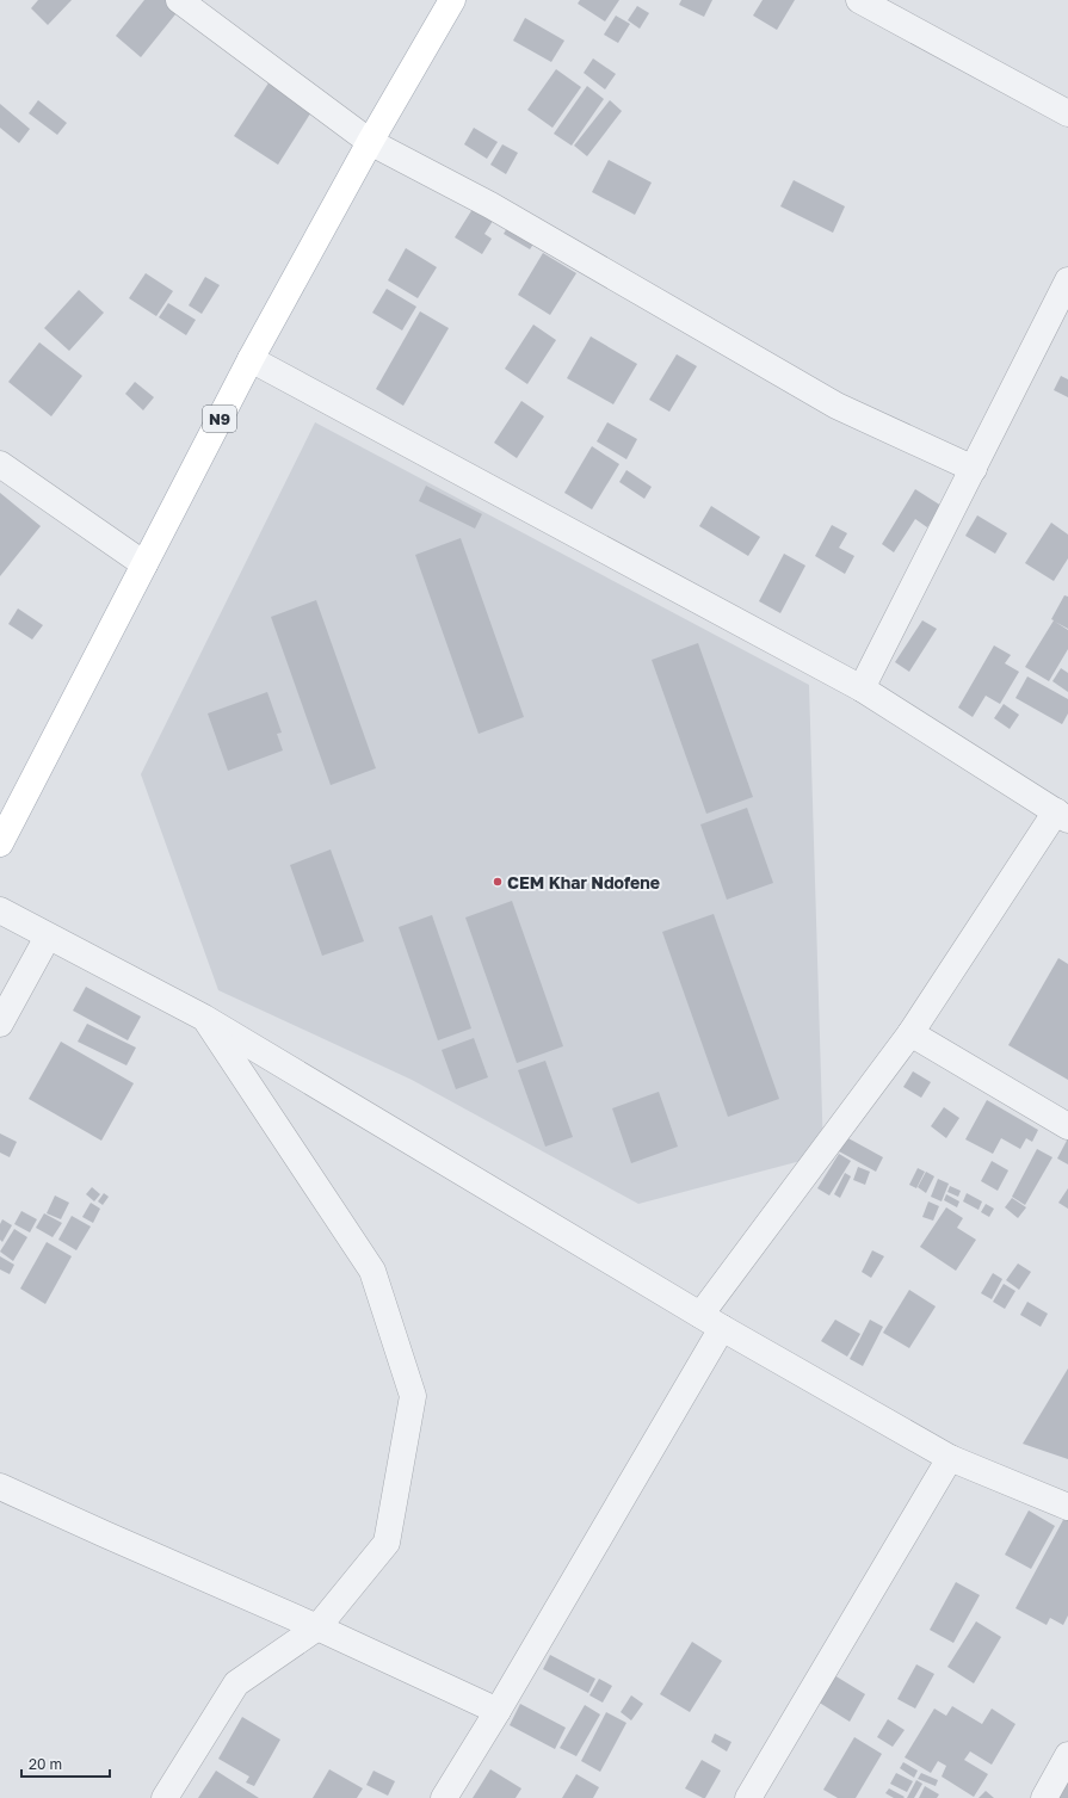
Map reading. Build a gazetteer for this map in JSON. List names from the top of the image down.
{
  "streets": {
    "main road": ["N9"]
  },
  "places": ["CEM Khar Ndofene"],
  "scale_bar": "20 m"
}
